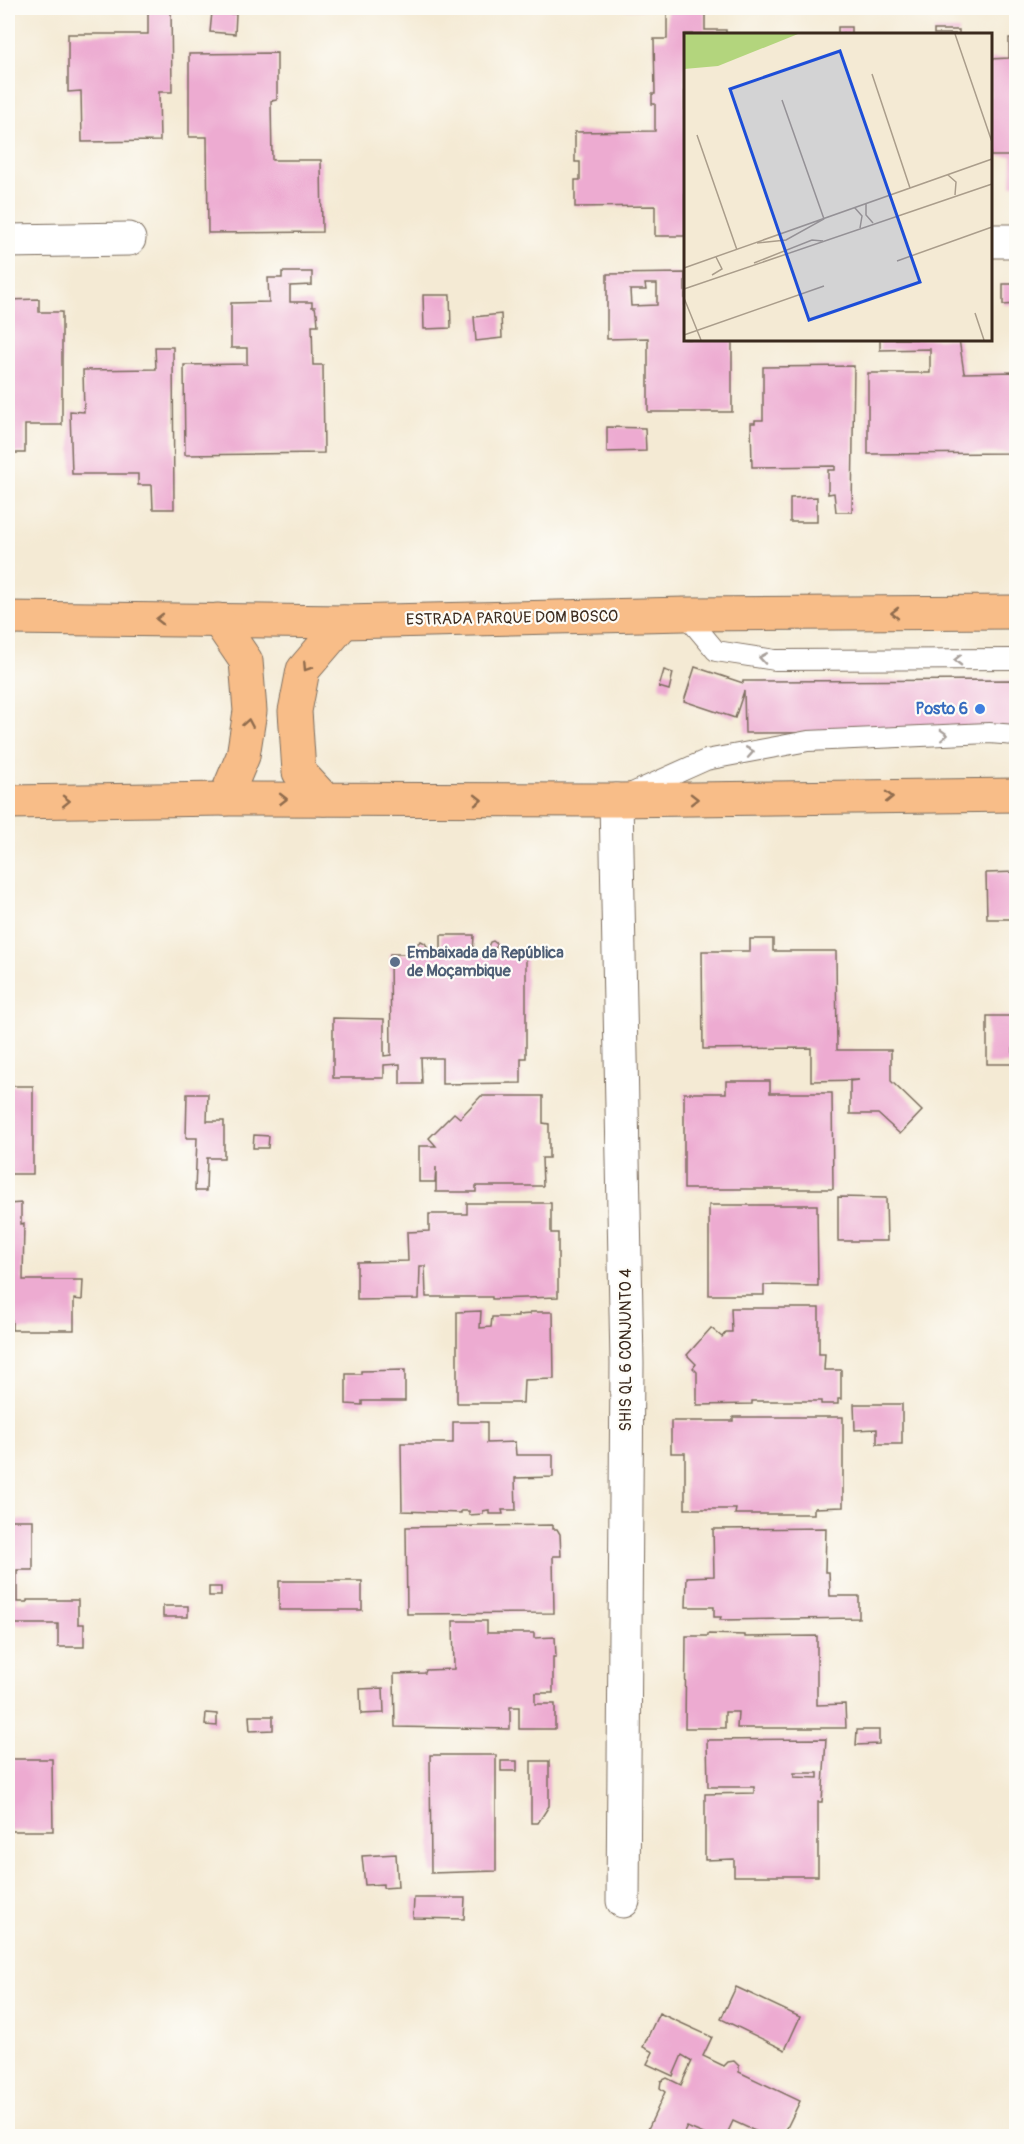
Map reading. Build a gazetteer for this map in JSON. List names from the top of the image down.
{
  "streets": {
    "main road": ["ESTRADA PARQUE DOM BOSCO"],
    "street": ["SHIS QL 6 CONJUNTO 4"]
  },
  "places": ["Posto 6", "Embaixada da República de Moçambique"]
}
